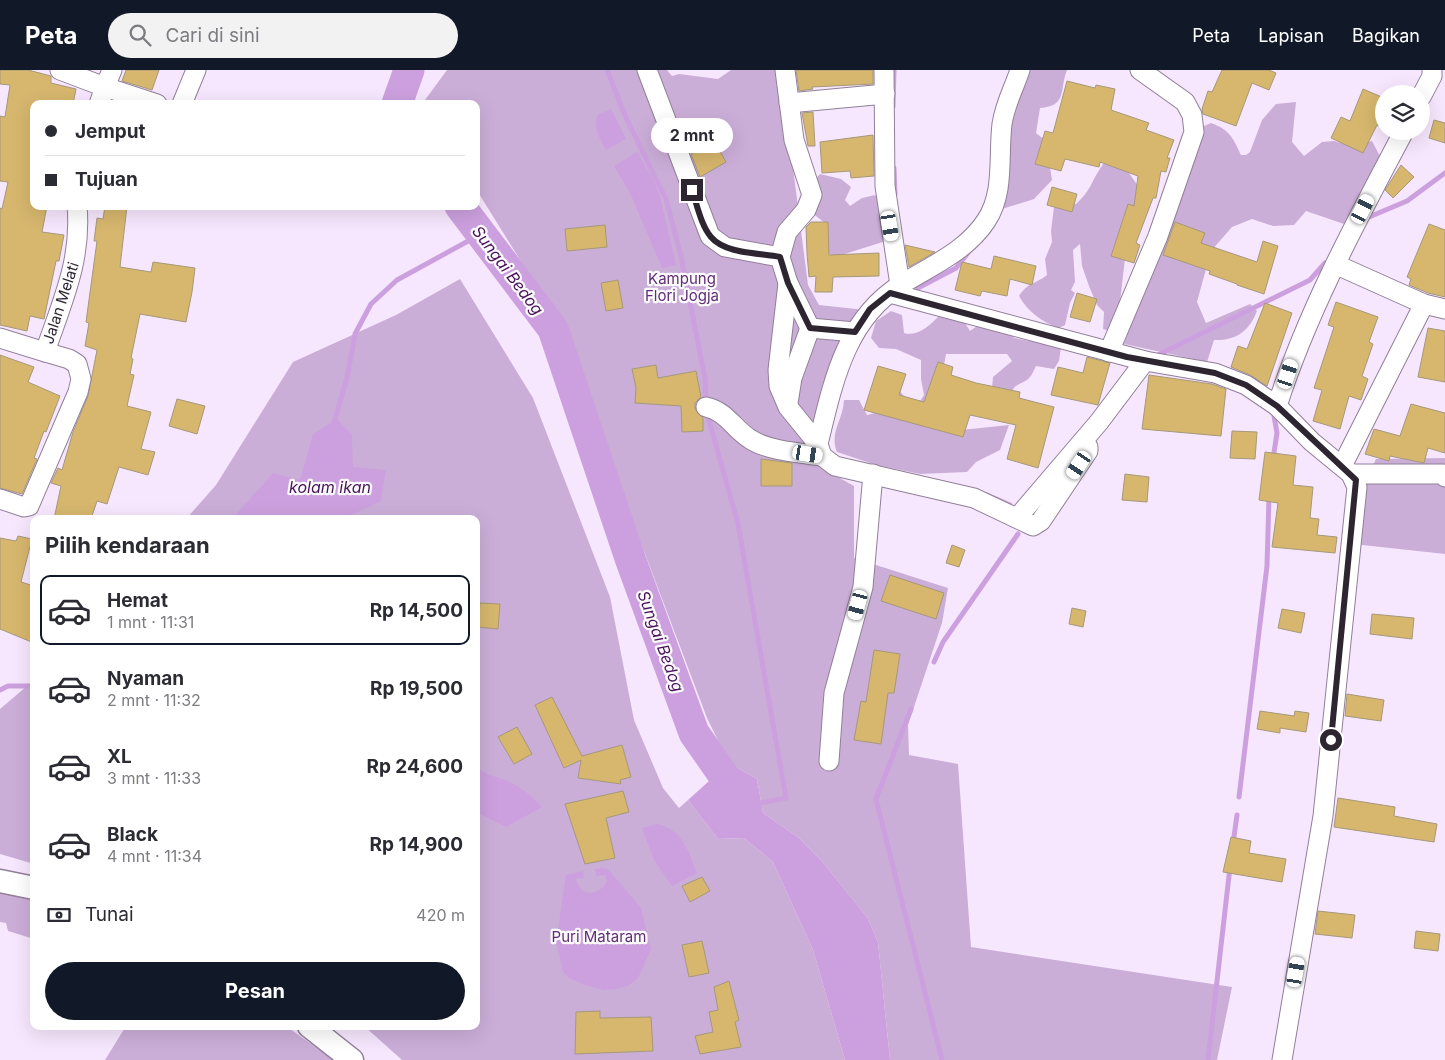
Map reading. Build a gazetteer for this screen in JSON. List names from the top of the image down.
{
  "streets": {
    "street": ["Jalan Melati"]
  },
  "water": ["Sungai Bedog", "kolam ikan"],
  "parks": ["Kampung Flori Jogja", "Puri Mataram"],
  "page": {
    "header": "Peta",
    "search": "Cari di sini",
    "nav": ["Peta", "Lapisan", "Bagikan"],
    "banner": ["Jemput", "Tujuan"],
    "bubble": "2 mnt",
    "heading": "Pilih kendaraan",
    "list": [
      {
        "name": "Hemat",
        "note": "1 mnt · 11:31",
        "value": "Rp 14,500"
      },
      {
        "name": "Nyaman",
        "note": "2 mnt · 11:32",
        "value": "Rp 19,500"
      },
      {
        "name": "XL",
        "note": "3 mnt · 11:33",
        "value": "Rp 24,600"
      },
      {
        "name": "Black",
        "note": "4 mnt · 11:34",
        "value": "Rp 14,900"
      }
    ],
    "pay": ["Tunai", "420 m"],
    "buttons": "Pesan"
  }
}
